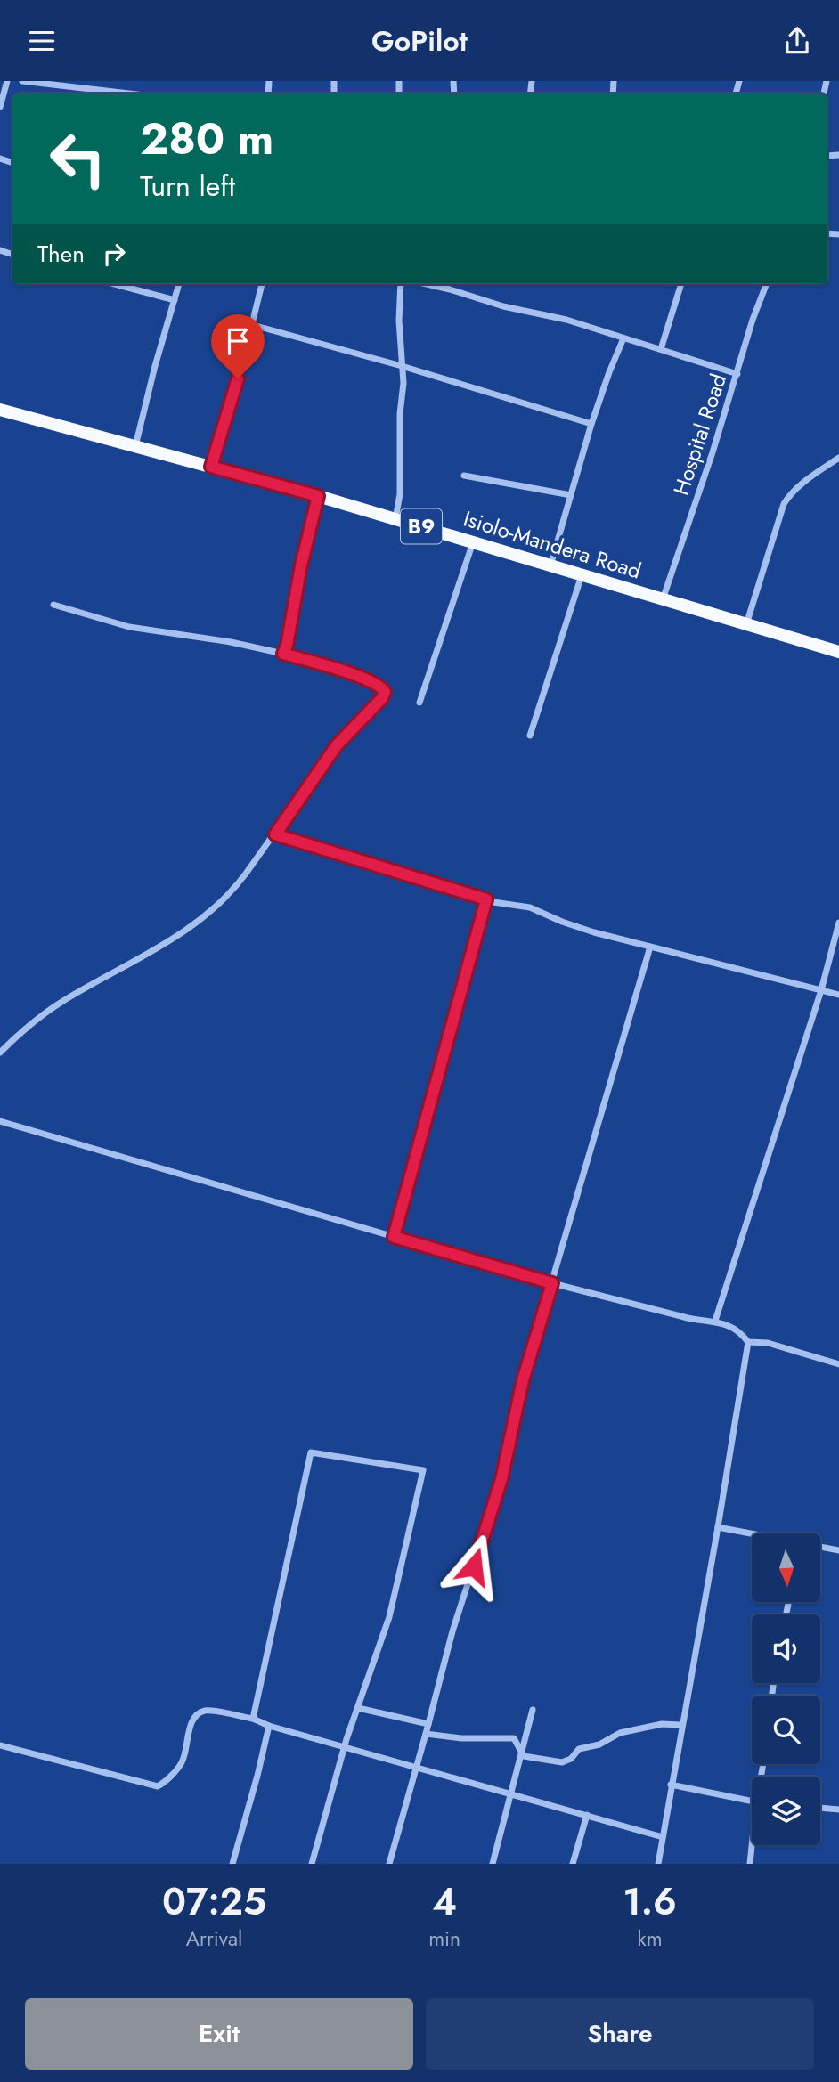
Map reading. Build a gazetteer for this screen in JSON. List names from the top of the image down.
{
  "streets": {
    "highway": ["B9", "Isiolo-Mandera Road"],
    "street": ["Hospital Road"]
  },
  "crossings": [
    ["Hospital Road", "Isiolo-Mandera Road"]
  ],
  "north": "bottom",
  "page": {
    "header": "GoPilot",
    "turn": ["280 m", "Turn left"],
    "then": "Then",
    "eta": [
      "07:25",
      "Arrival",
      "4",
      "min",
      "1.6",
      "km"
    ],
    "buttons": ["Exit", "Share"]
  }
}
